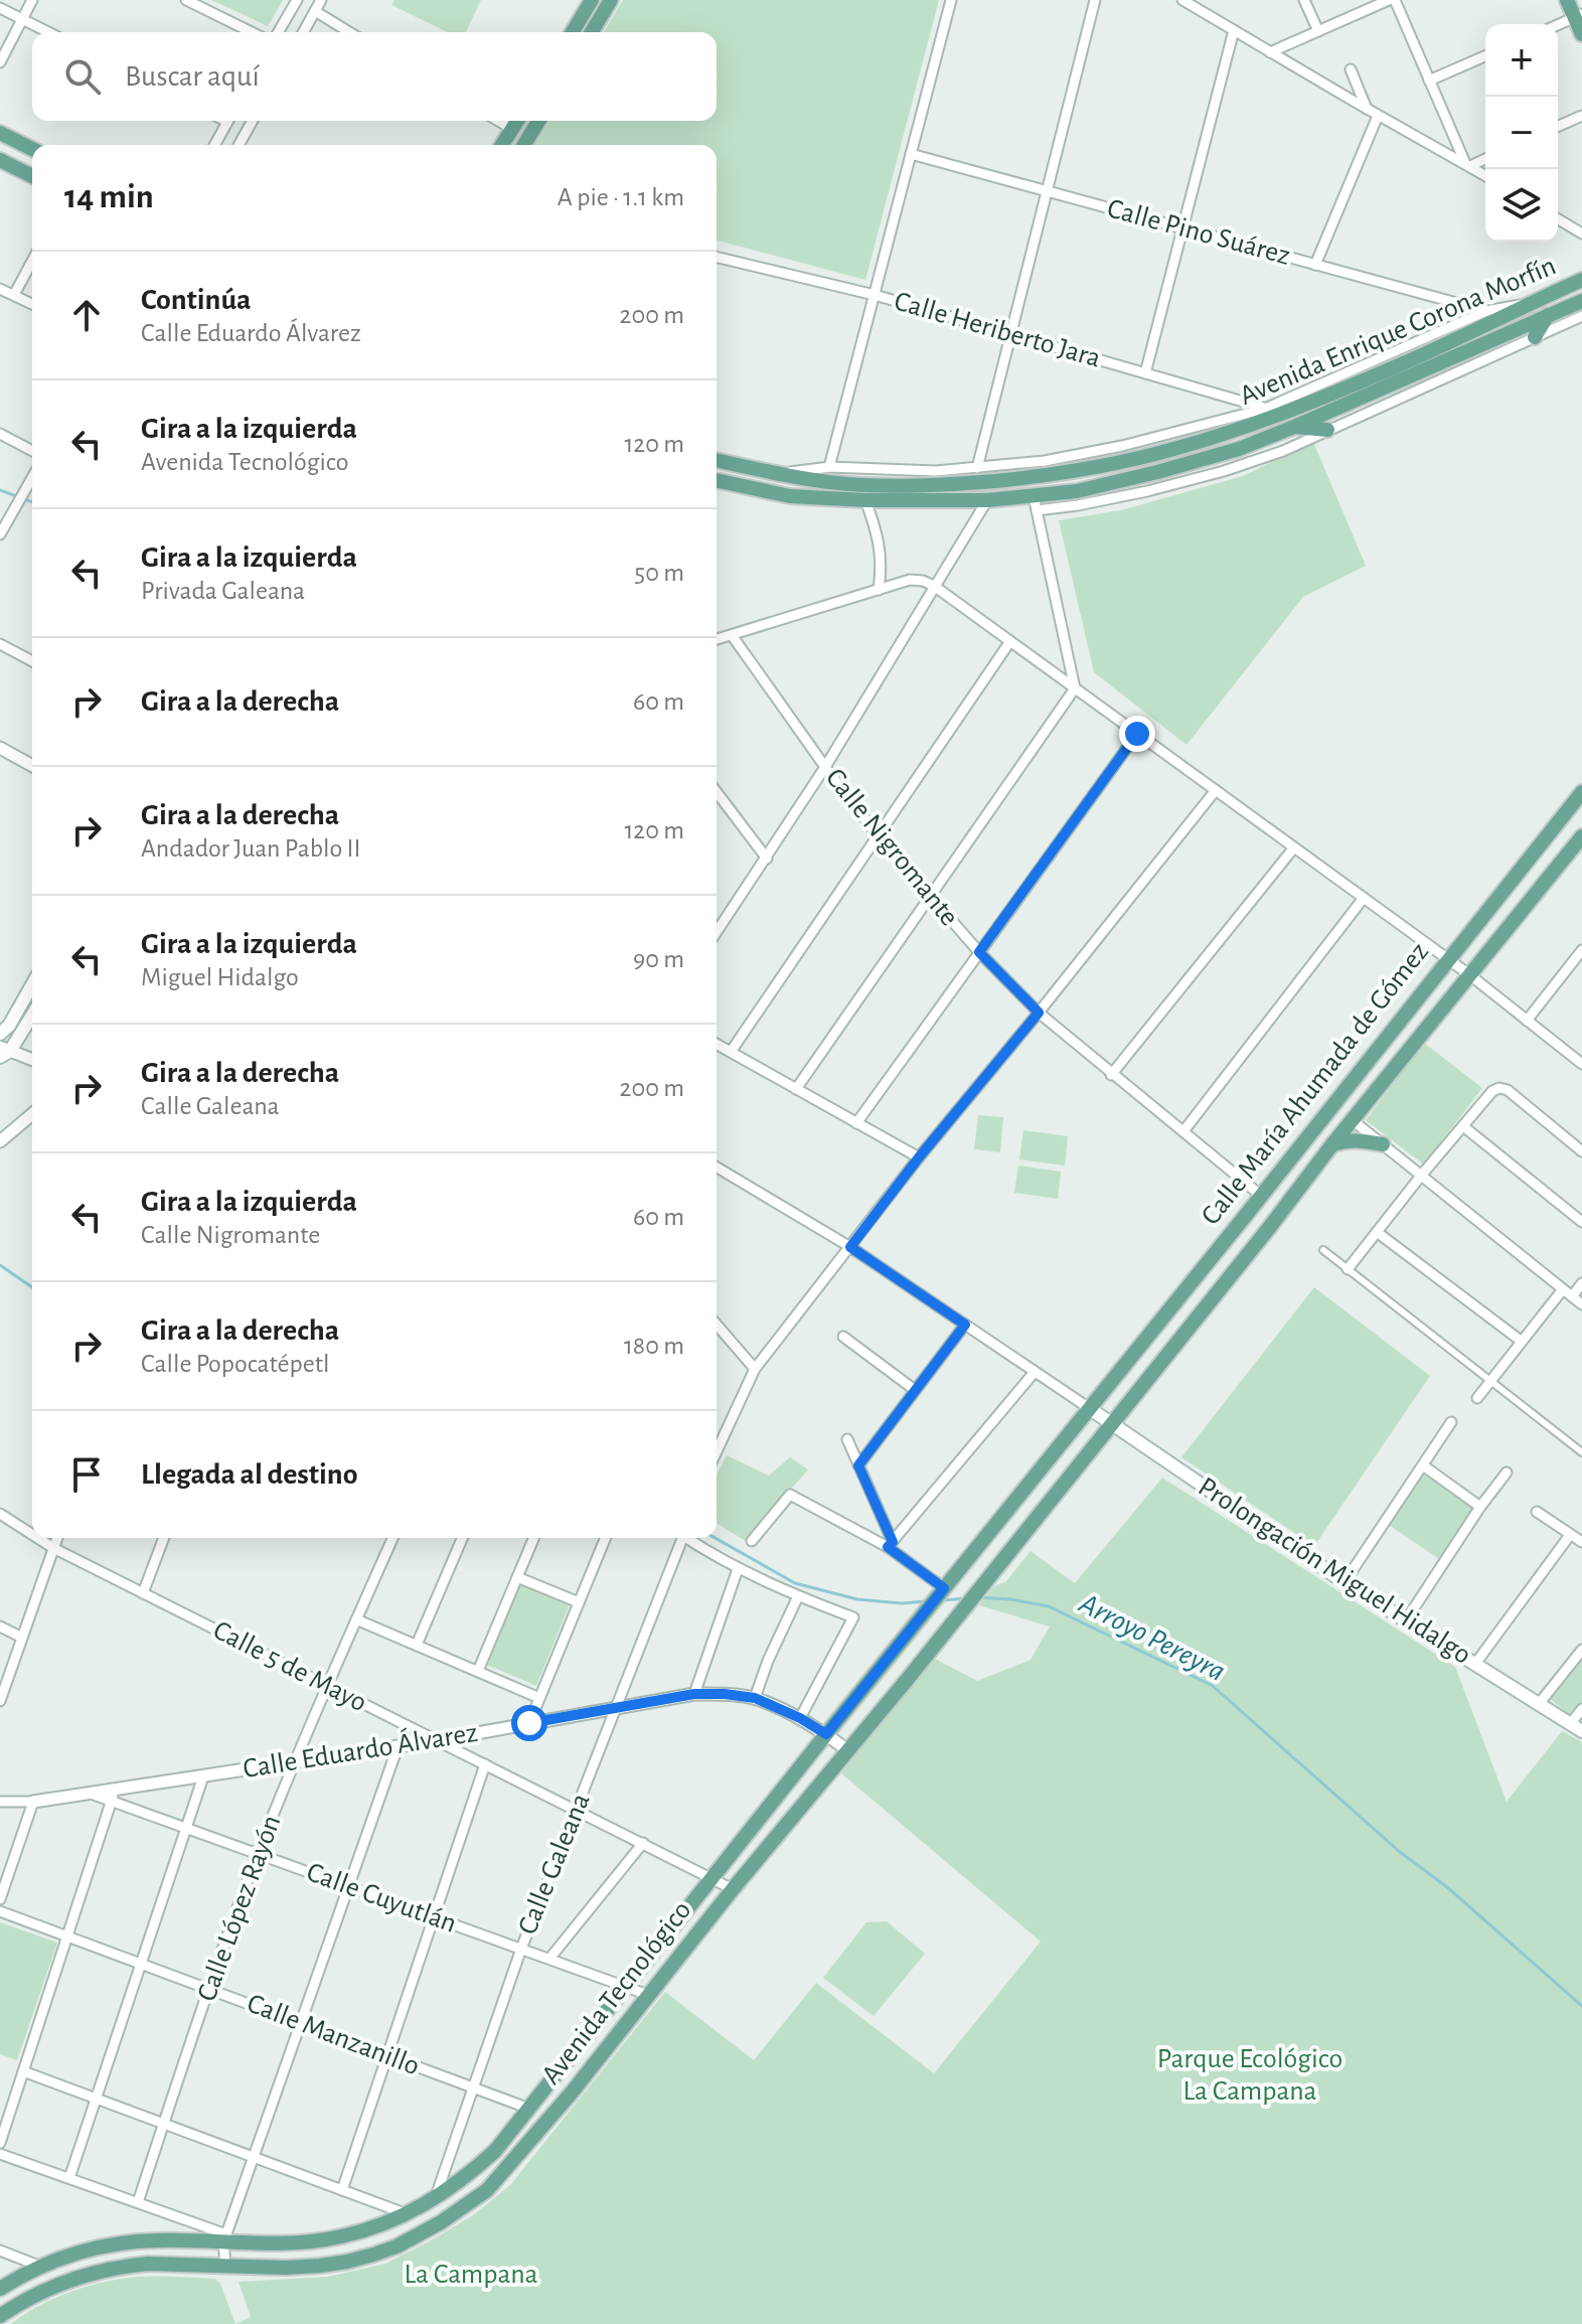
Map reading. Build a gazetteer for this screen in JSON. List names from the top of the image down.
{
  "streets": {
    "main road": [
      "Avenida Enrique Corona Morfín",
      "Calle María Ahumada de Gómez",
      "Prolongación Miguel Hidalgo",
      "Avenida Tecnológico"
    ],
    "street": [
      "Calle Pino Suárez",
      "Calle Heriberto Jara",
      "Calle Nigromante",
      "Calle 5 de Mayo",
      "Calle Eduardo Álvarez",
      "Calle Galeana",
      "Calle Cuyutlán",
      "Calle López Rayón",
      "Calle Manzanillo"
    ]
  },
  "crossings": [
    ["Calle Heriberto Jara", "Avenida Enrique Corona Morfín"],
    ["Calle Nigromante", "Calle María Ahumada de Gómez"],
    ["Calle María Ahumada de Gómez", "Prolongación Miguel Hidalgo"],
    ["Calle María Ahumada de Gómez", "Avenida Tecnológico"],
    ["Prolongación Miguel Hidalgo", "Avenida Tecnológico"],
    ["Calle 5 de Mayo", "Calle Eduardo Álvarez"],
    ["Calle 5 de Mayo", "Calle Galeana"],
    ["Calle 5 de Mayo", "Calle López Rayón"],
    ["Calle 5 de Mayo", "Avenida Tecnológico"],
    ["Calle Eduardo Álvarez", "Calle Galeana"],
    ["Calle Eduardo Álvarez", "Calle Cuyutlán"],
    ["Calle Eduardo Álvarez", "Calle López Rayón"],
    ["Calle Eduardo Álvarez", "Avenida Tecnológico"],
    ["Calle Galeana", "Calle Cuyutlán"],
    ["Calle Galeana", "Avenida Tecnológico"],
    ["Calle Galeana", "Calle Manzanillo"],
    ["Calle Cuyutlán", "Calle López Rayón"],
    ["Calle Cuyutlán", "Avenida Tecnológico"],
    ["Calle López Rayón", "Calle Manzanillo"],
    ["Avenida Tecnológico", "Calle Manzanillo"]
  ],
  "water": ["Arroyo Pereyra"],
  "parks": ["Parque Ecológico La Campana", "La Campana"],
  "page": {
    "map_buttons": ["+", "−"],
    "search": "Buscar aquí",
    "heading": ["14 min", "A pie · 1.1 km"],
    "list": [
      ["Continúa", "Calle Eduardo Álvarez", "200 m"],
      ["Gira a la izquierda", "Avenida Tecnológico", "120 m"],
      ["Gira a la izquierda", "Privada Galeana", "50 m"],
      ["Gira a la derecha", "60 m"],
      ["Gira a la derecha", "Andador Juan Pablo II", "120 m"],
      ["Gira a la izquierda", "Miguel Hidalgo", "90 m"],
      ["Gira a la derecha", "Calle Galeana", "200 m"],
      ["Gira a la izquierda", "Calle Nigromante", "60 m"],
      ["Gira a la derecha", "Calle Popocatépetl", "180 m"],
      "Llegada al destino"
    ]
  }
}
